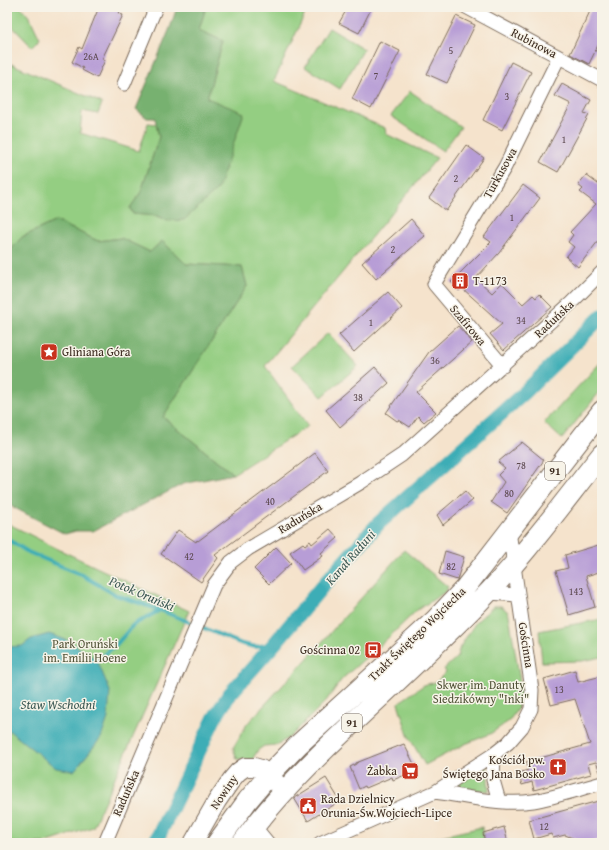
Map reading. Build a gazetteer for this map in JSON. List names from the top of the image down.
{
  "streets": {
    "main road": ["91", "Trakt Świętego Wojciecha"],
    "street": [
      "Rubinowa",
      "Turkusowa",
      "Raduńska",
      "Szafirowa",
      "Gościnna",
      "Nowiny"
    ]
  },
  "crossings": [
    ["Rubinowa", "Turkusowa"],
    ["Turkusowa", "Szafirowa"],
    ["Raduńska", "Szafirowa"],
    ["Trakt Świętego Wojciecha", "Gościnna"],
    ["Trakt Świętego Wojciecha", "Nowiny"]
  ],
  "water": ["Kanał Raduni", "Potok Oruński", "Staw Wschodni"],
  "parks": ["Park Oruński im. Emilii Hoene", "Skwer im. Danuty Siedzikówny \"Inki\""],
  "places": {
    "building": ["T-1173"],
    "place": ["Gliniana Góra"],
    "bus stop": ["Gościnna 02"],
    "church": ["Kościół pw. Świętego Jana Bosko"],
    "supermarket": ["Żabka"],
    "public building": ["Rada Dzielnicy Orunia-Św.Wojciech-Lipce"]
  },
  "house_numbers": [
    "5",
    "26A",
    "7",
    "3",
    "1",
    "2",
    "1",
    "2",
    "34",
    "1",
    "36",
    "38",
    "78",
    "80",
    "40",
    "42",
    "82",
    "143",
    "13",
    "12"
  ]
}
